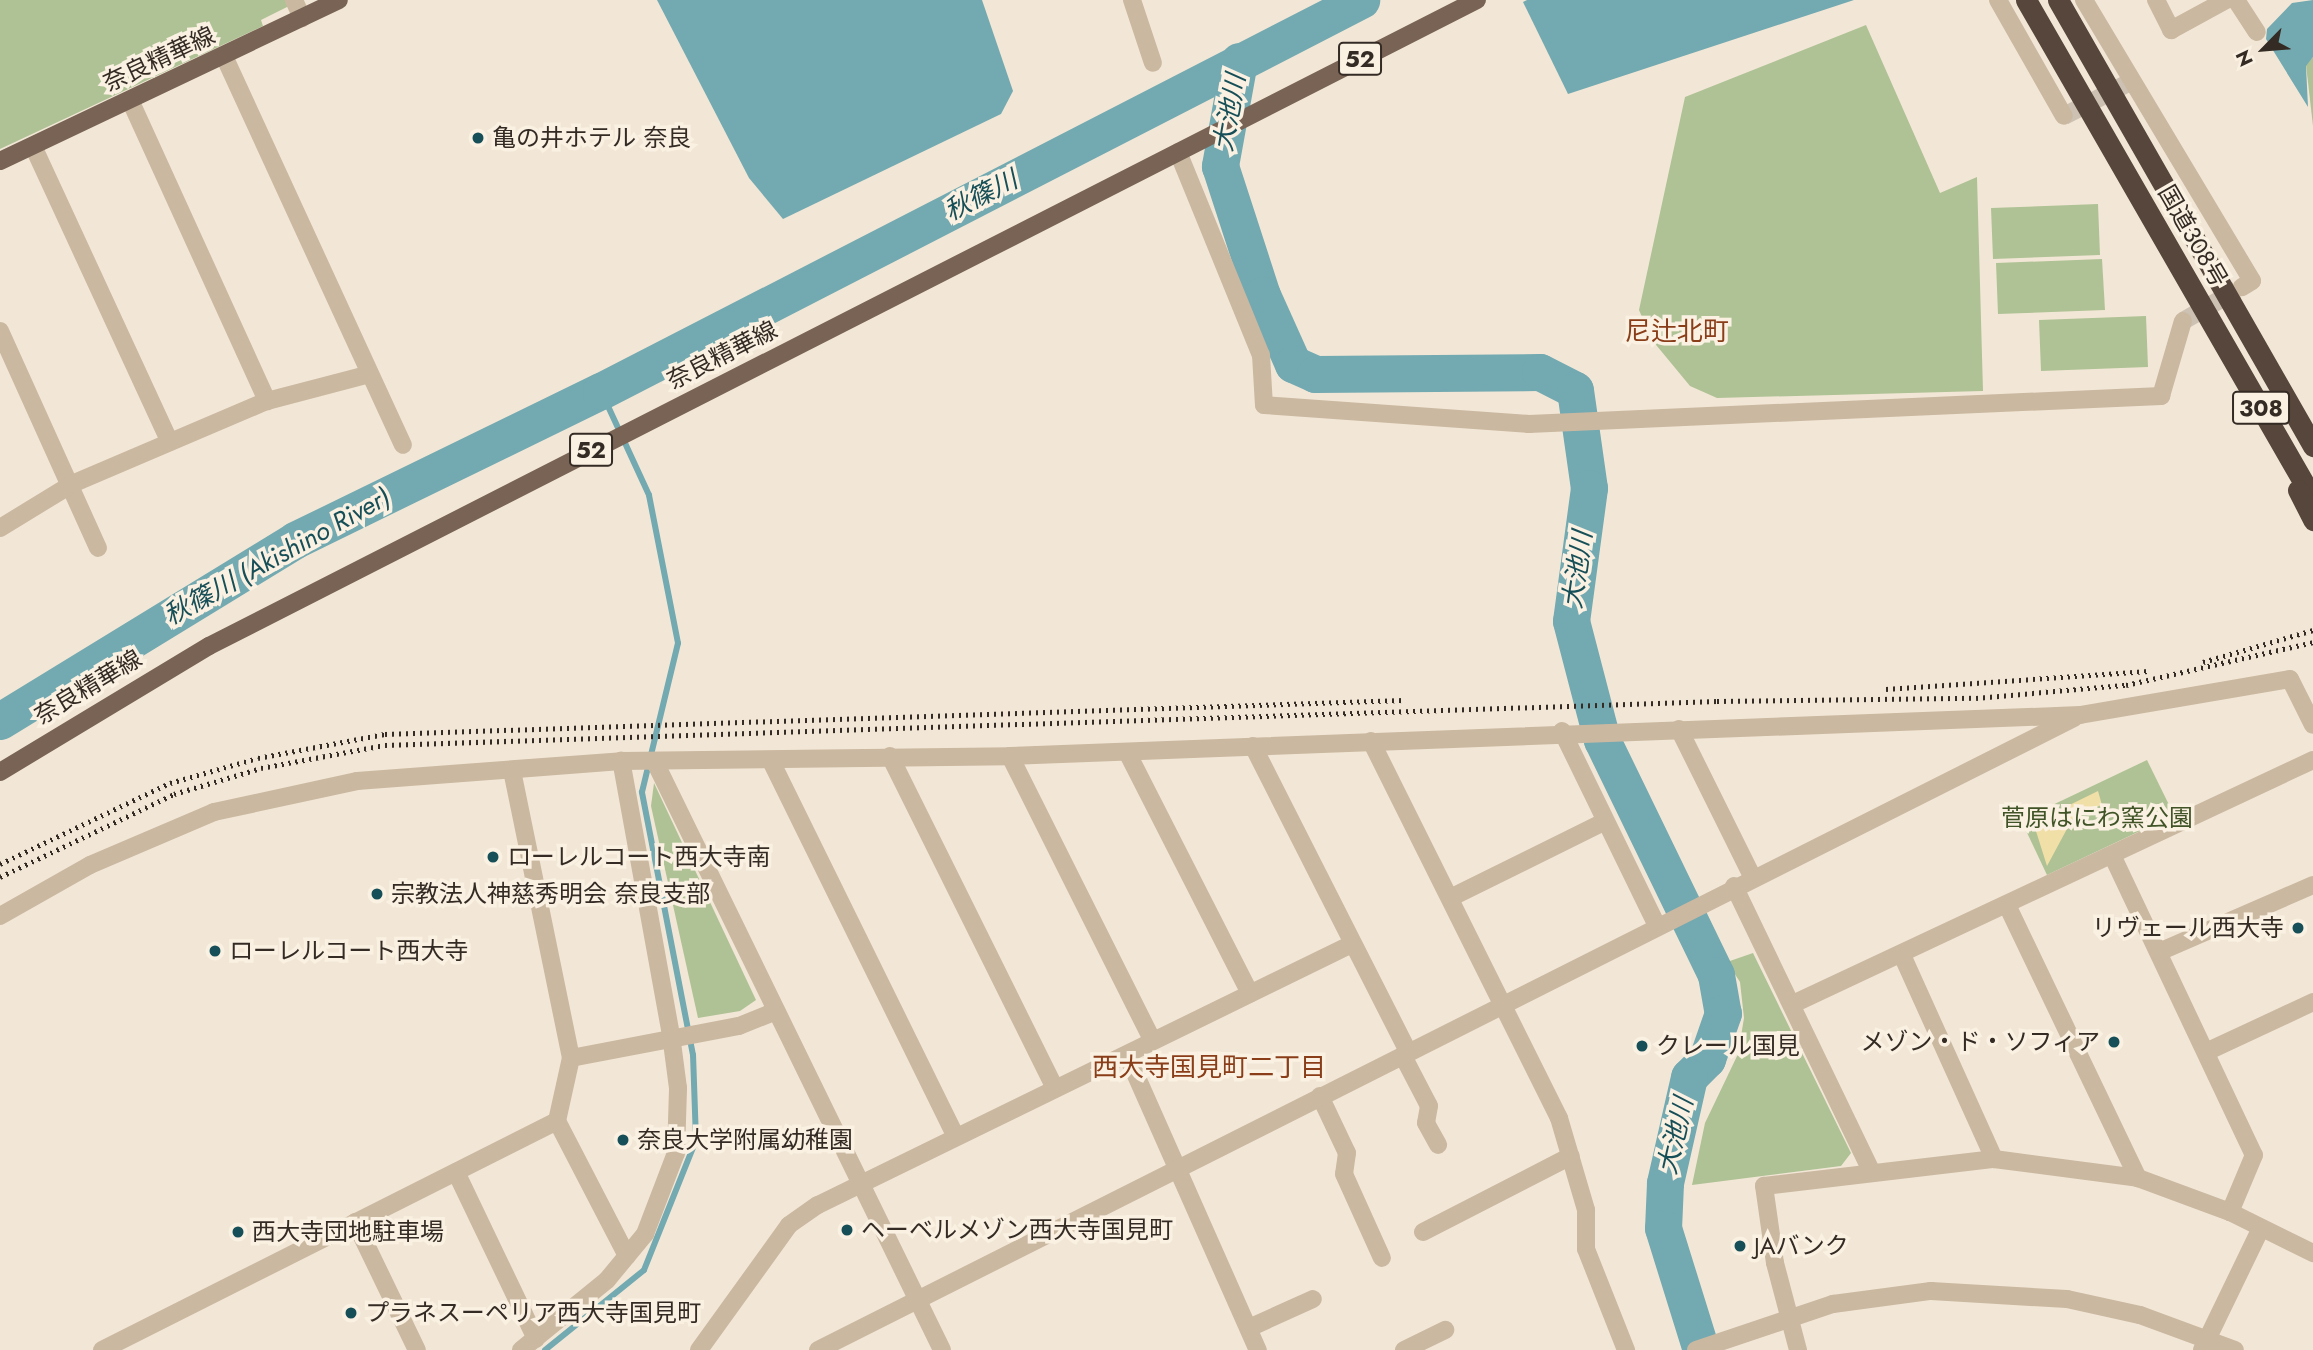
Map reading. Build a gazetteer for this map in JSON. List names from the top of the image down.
{
  "streets": {
    "highway": ["国道308号"],
    "main road": ["奈良精華線", "52"]
  },
  "districts": ["尼辻北町", "西大寺国見町二丁目"],
  "water": ["大池川", "秋篠川", "秋篠川 (Akishino River)"],
  "parks": ["菅原はにわ窯公園"],
  "places": [
    "亀の井ホテル 奈良",
    "ローレルコート西大寺南",
    "宗教法人神慈秀明会 奈良支部",
    "リヴェール西大寺",
    "ローレルコート西大寺",
    "メゾン・ド・ソフィア",
    "クレール国見",
    "奈良大学附属幼稚園",
    "ヘーベルメゾン西大寺国見町",
    "西大寺団地駐車場",
    "JAバンク",
    "プラネスーペリア西大寺国見町"
  ],
  "north": "bottom left"
}
